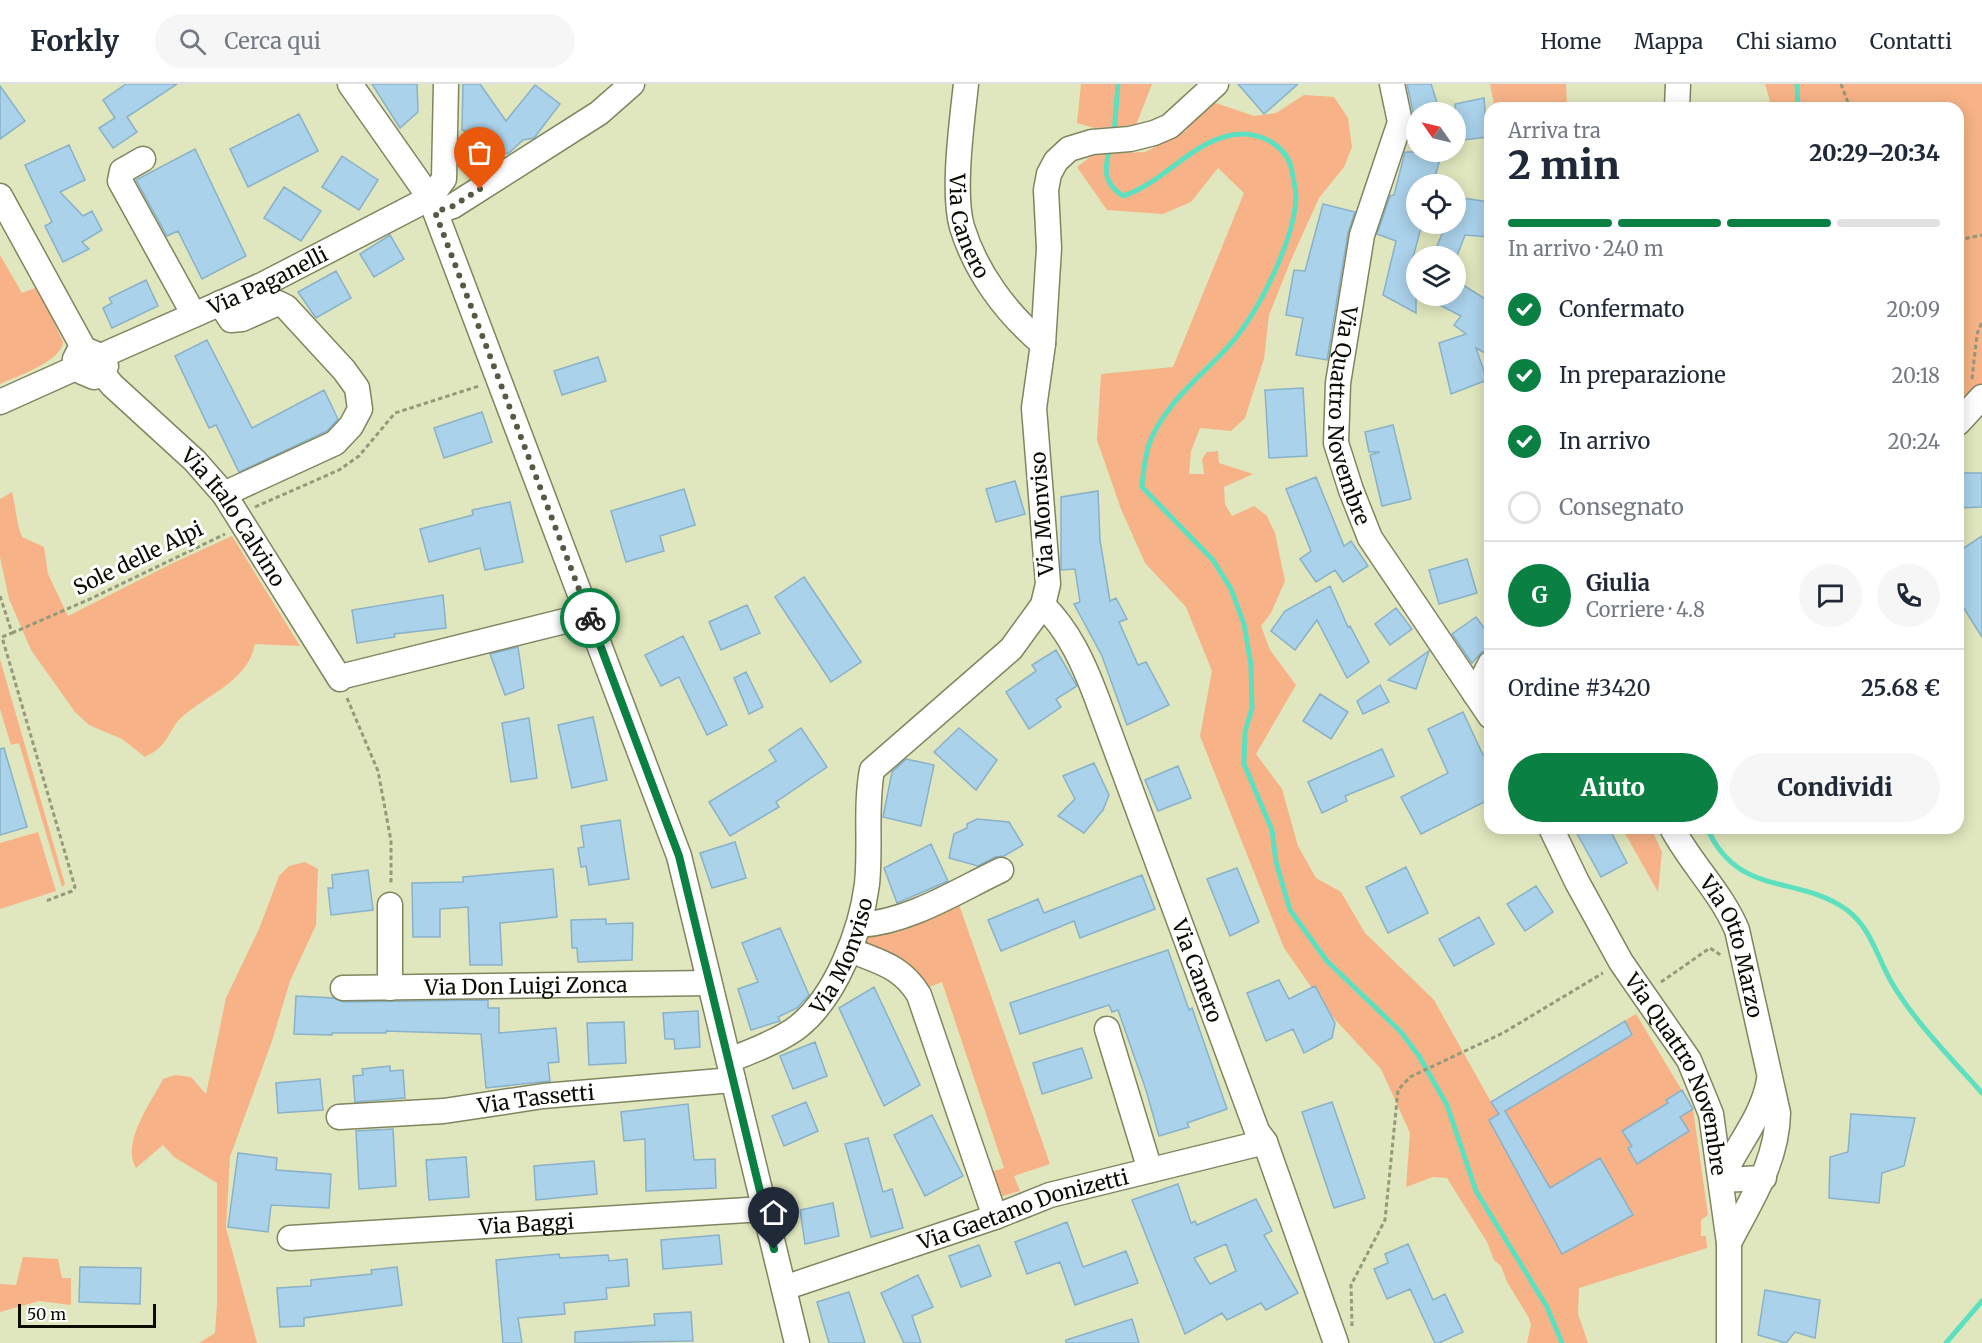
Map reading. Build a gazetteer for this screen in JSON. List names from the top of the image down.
{
  "streets": {
    "street": [
      "Via Canero",
      "Via Paganelli",
      "Via Quattro Novembre",
      "Via Monviso",
      "Via Italo Calvino",
      "Via Otto Marzo",
      "Via Don Luigi Zonca",
      "Via Tassetti",
      "Via Gaetano Donizetti",
      "Via Baggi"
    ],
    "path": ["Sole delle Alpi"]
  },
  "crossings": [
    ["Via Canero", "Via Monviso"],
    ["Via Canero", "Via Gaetano Donizetti"],
    ["Via Paganelli", "Via Italo Calvino"],
    ["Via Quattro Novembre", "Via Otto Marzo"],
    ["Via Monviso", "Via Tassetti"]
  ],
  "scale_bar": "50 m",
  "north": "top left",
  "page": {
    "header": "Forkly",
    "search": "Cerca qui",
    "nav": [
      "Home",
      "Mappa",
      "Chi siamo",
      "Contatti"
    ],
    "heading": ["2 min", "Arriva tra", "20:29–20:34"],
    "panel": [
      "Giulia",
      "Corriere · 4.8",
      "Ordine #3420",
      "25.68 €"
    ],
    "bar": "In arrivo · 240 m",
    "list": [
      ["Confermato", "20:09"],
      ["In preparazione", "20:18"],
      ["In arrivo", "20:24"],
      "Consegnato"
    ],
    "round": "G",
    "buttons": ["Aiuto", "Condividi"],
    "scale": "50 m"
  }
}
